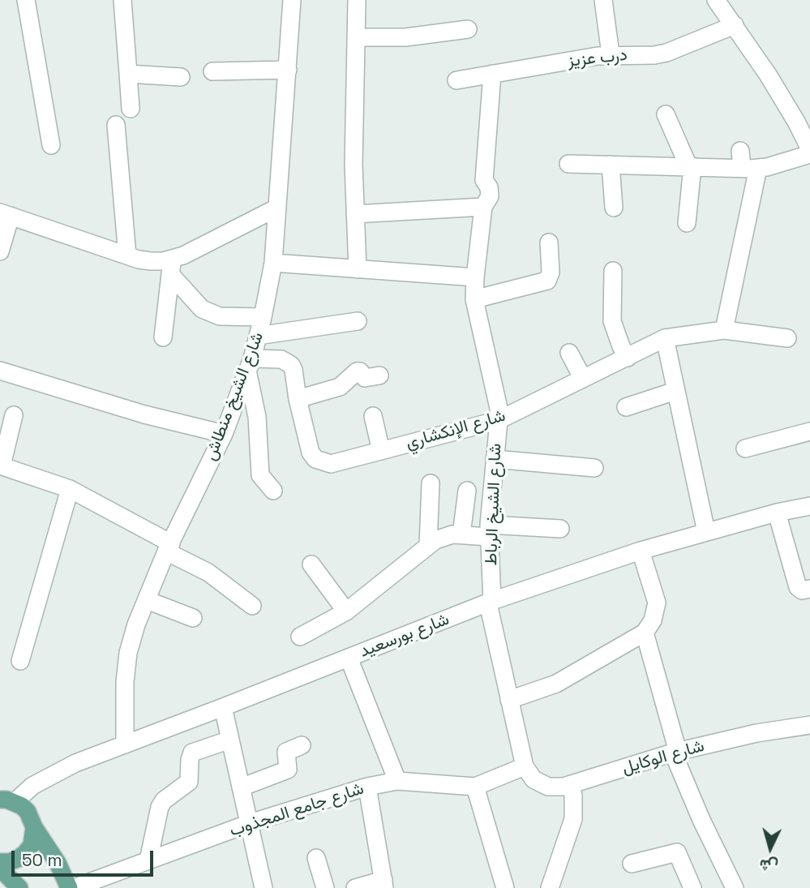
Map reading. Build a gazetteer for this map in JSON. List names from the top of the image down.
{
  "streets": {
    "street": [
      "درب عزيز",
      "شارع الشيخ منطاش",
      "شارع الإنكشاري",
      "شارع الشيخ الرباط",
      "شارع بورسعيد",
      "شارع الوكايل",
      "شارع جامع المجذوب"
    ]
  },
  "crossings": [
    ["درب عزيز", "شارع الشيخ الرباط"],
    ["شارع الشيخ منطاش", "شارع الإنكشاري"],
    ["شارع الشيخ منطاش", "شارع بورسعيد"],
    ["شارع الإنكشاري", "شارع الشيخ الرباط"],
    ["شارع الشيخ الرباط", "شارع بورسعيد"],
    ["شارع الشيخ الرباط", "شارع الوكايل"],
    ["شارع الشيخ الرباط", "شارع جامع المجذوب"],
    ["شارع الوكايل", "شارع جامع المجذوب"]
  ],
  "scale_bar": "50 m",
  "north": "bottom"
}
